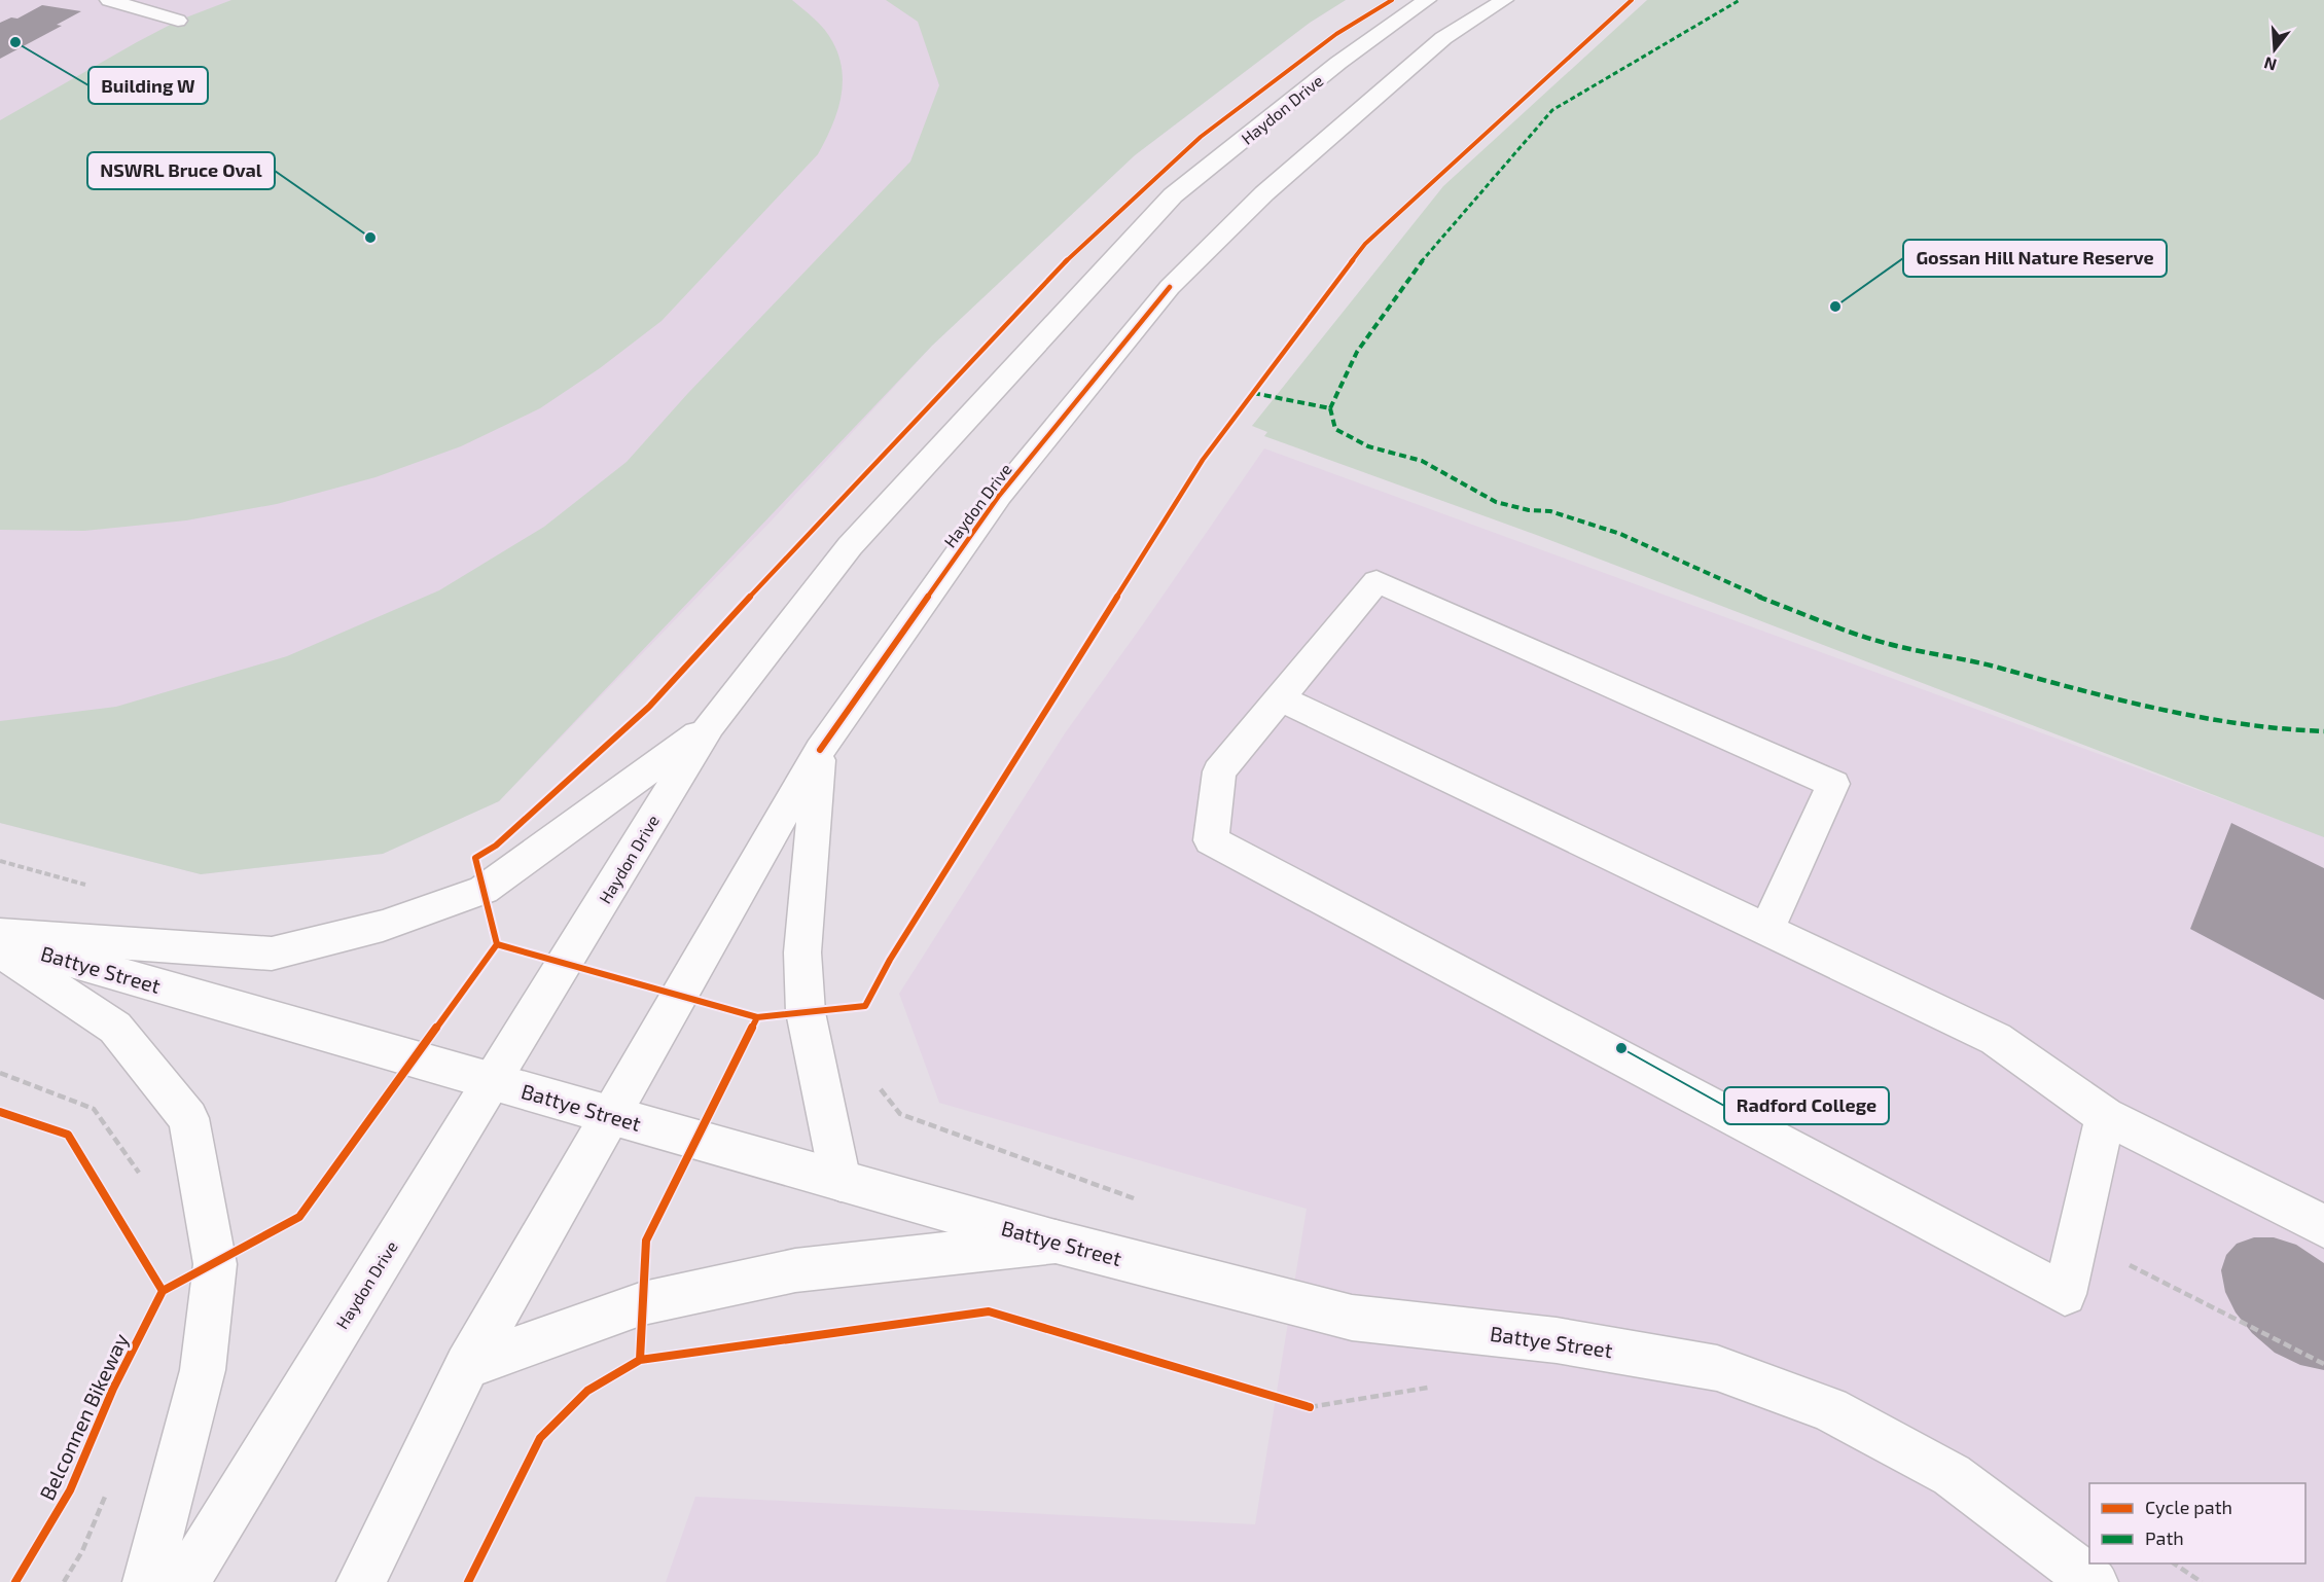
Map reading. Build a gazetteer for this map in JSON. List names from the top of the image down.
{
  "streets": {
    "main road": ["Haydon Drive", "Battye Street"],
    "cycle path": ["Belconnen Bikeway"]
  },
  "crossings": [
    ["Haydon Drive", "Battye Street"]
  ],
  "places": [
    "Building W",
    "NSWRL Bruce Oval",
    "Gossan Hill Nature Reserve",
    "Radford College"
  ],
  "legend": ["Cycle path", "Path"],
  "north": "bottom"
}
